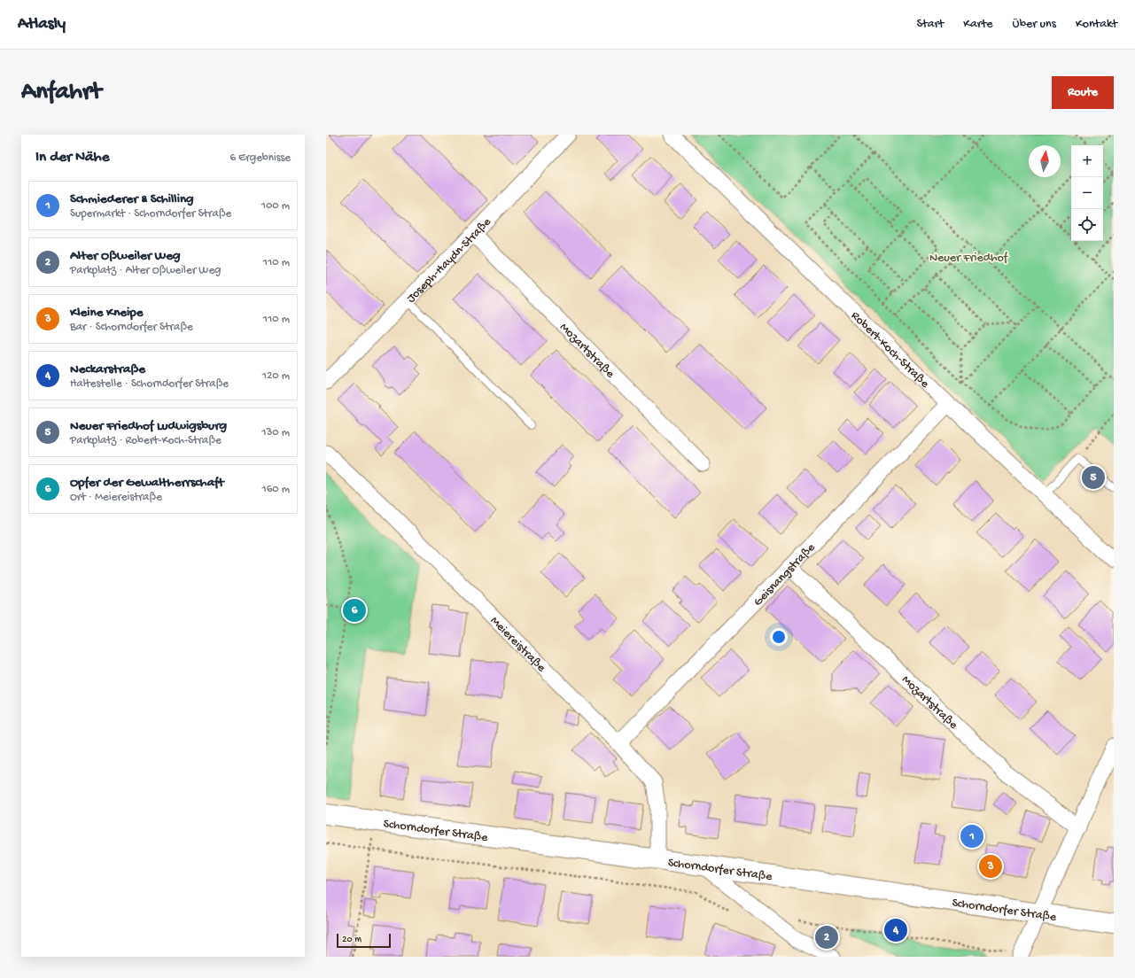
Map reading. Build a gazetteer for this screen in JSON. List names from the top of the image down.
{
  "streets": {
    "main road": ["Schorndorfer Straße"],
    "street": [
      "Joseph-Haydn-Straße",
      "Mozartstraße",
      "Robert-Koch-Straße",
      "Geisnangstraße",
      "Meiereistraße"
    ]
  },
  "crossings": [
    ["Joseph-Haydn-Straße", "Mozartstraße"],
    ["Mozartstraße", "Geisnangstraße"],
    ["Robert-Koch-Straße", "Geisnangstraße"],
    ["Geisnangstraße", "Meiereistraße"],
    ["Meiereistraße", "Schorndorfer Straße"]
  ],
  "parks": ["Neuer Friedhof"],
  "scale_bar": "20 m",
  "north": "top",
  "page": {
    "header": "Atlasly",
    "nav": [
      "Start",
      "Karte",
      "Über uns",
      "Kontakt"
    ],
    "buttons": "Route",
    "title": "Anfahrt",
    "heading": ["In der Nähe", "6 Ergebnisse"],
    "map_buttons": ["+", "−"],
    "list": [
      {
        "mark": "1",
        "name": "Schmiederer & Schilling",
        "note": "Supermarkt · Schorndorfer Straße",
        "value": "100 m"
      },
      {
        "mark": "2",
        "name": "Alter Oßweiler Weg",
        "note": "Parkplatz · Alter Oßweiler Weg",
        "value": "110 m"
      },
      {
        "mark": "3",
        "name": "Kleine Kneipe",
        "note": "Bar · Schorndorfer Straße",
        "value": "110 m"
      },
      {
        "mark": "4",
        "name": "Neckarstraße",
        "note": "Haltestelle · Schorndorfer Straße",
        "value": "120 m"
      },
      {
        "mark": "5",
        "name": "Neuer Friedhof Ludwigsburg",
        "note": "Parkplatz · Robert-Koch-Straße",
        "value": "130 m"
      },
      {
        "mark": "6",
        "name": "Opfer der Gewaltherrschaft",
        "note": "Ort · Meiereistraße",
        "value": "160 m"
      }
    ],
    "pins": [
      "5",
      "6",
      "1",
      "3",
      "4",
      "2"
    ],
    "scale": "20 m"
  }
}
